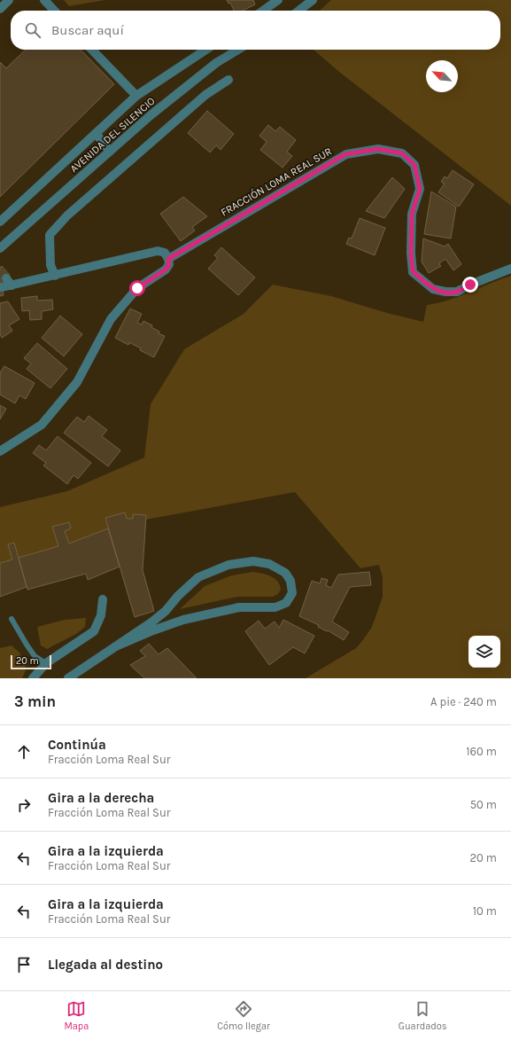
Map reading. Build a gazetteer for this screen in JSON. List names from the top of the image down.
{
  "streets": {
    "street": ["AVENIDA DEL SILENCIO", "FRACCIÓN LOMA REAL SUR"]
  },
  "scale_bar": "20 m",
  "north": "top left",
  "page": {
    "search": "Buscar aquí",
    "scale": "20 m",
    "heading": ["3 min", "A pie · 240 m"],
    "list": [
      ["Continúa", "Fracción Loma Real Sur", "160 m"],
      ["Gira a la derecha", "Fracción Loma Real Sur", "50 m"],
      ["Gira a la izquierda", "Fracción Loma Real Sur", "20 m"],
      ["Gira a la izquierda", "Fracción Loma Real Sur", "10 m"],
      "Llegada al destino"
    ],
    "nav": ["Mapa", "Cómo llegar", "Guardados"]
  }
}
